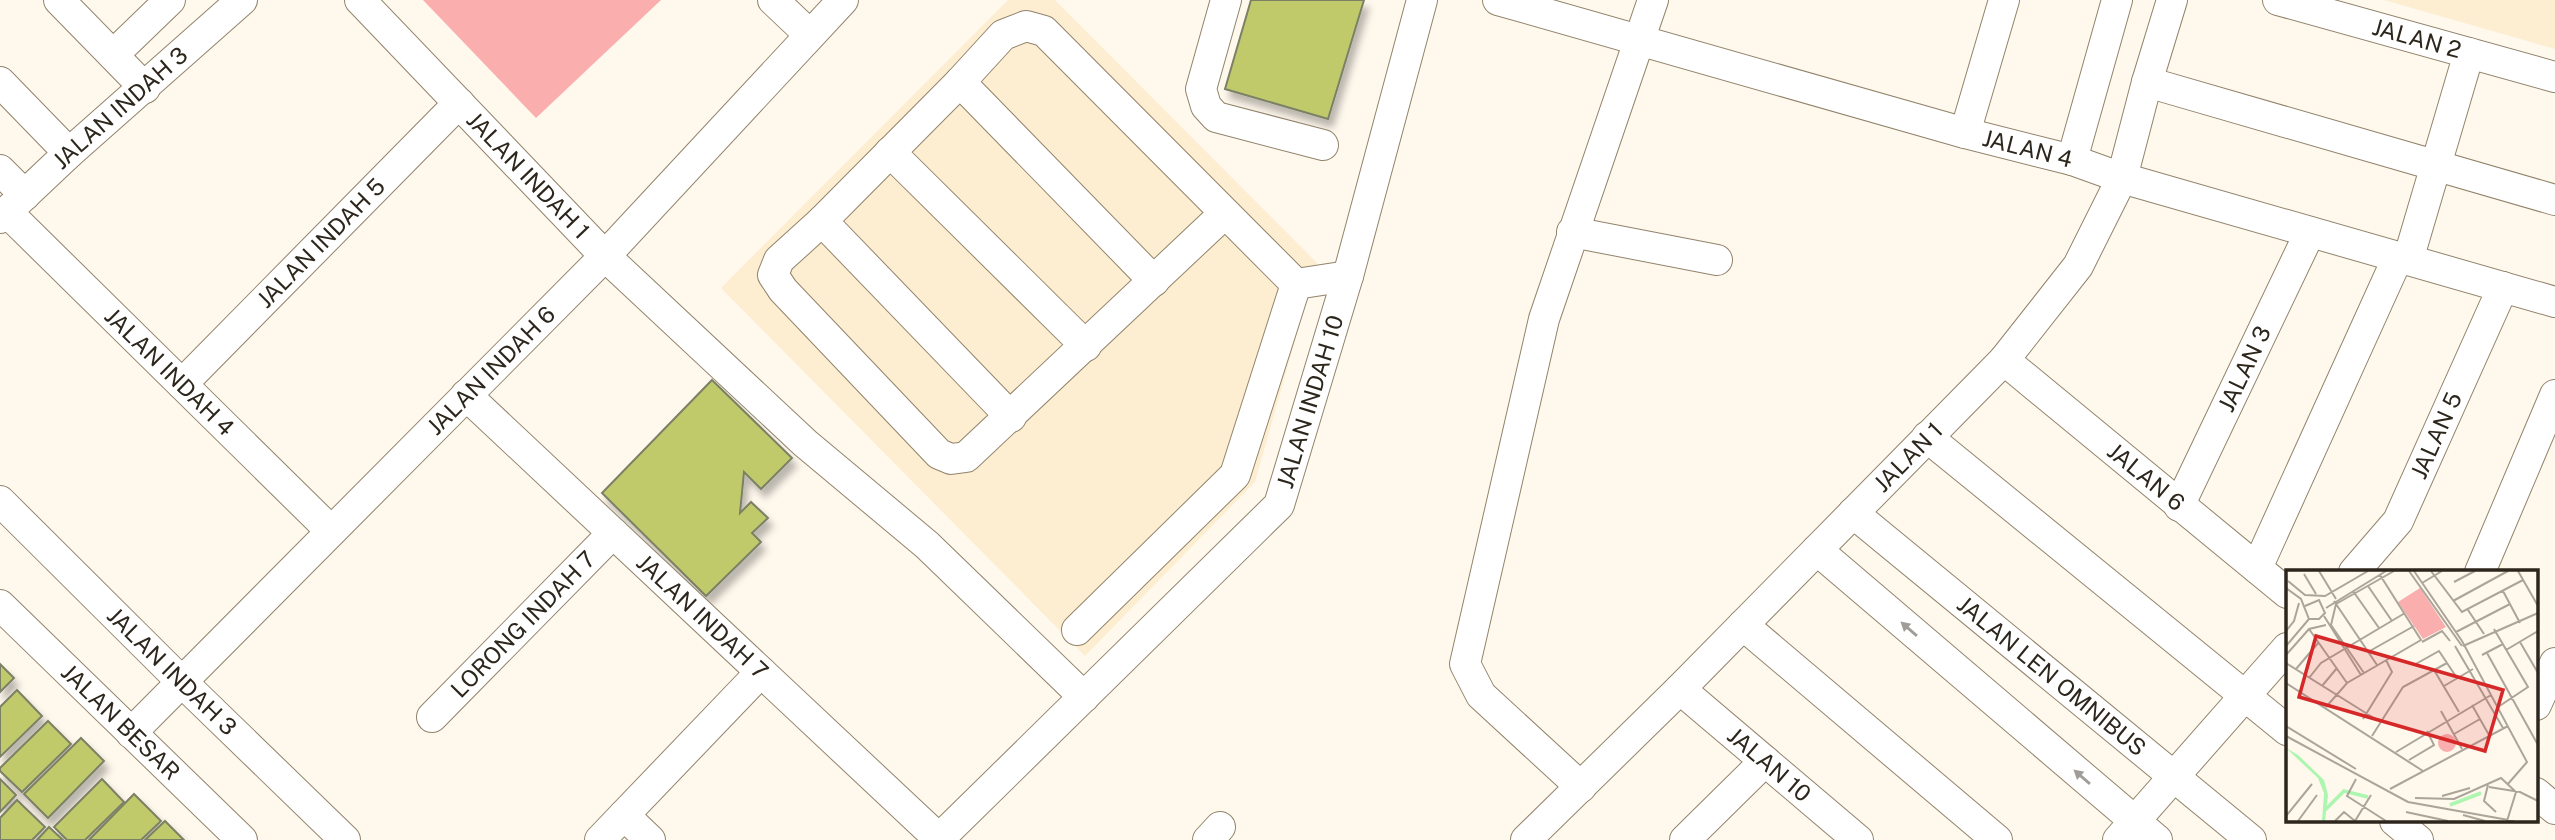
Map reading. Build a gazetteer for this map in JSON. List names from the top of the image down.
{
  "streets": {
    "street": [
      "JALAN 2",
      "JALAN INDAH 3",
      "JALAN 4",
      "JALAN INDAH 1",
      "JALAN INDAH 5",
      "JALAN 3",
      "JALAN INDAH 6",
      "JALAN INDAH 4",
      "JALAN INDAH 10",
      "JALAN 5",
      "JALAN 1",
      "JALAN 6",
      "JALAN INDAH 7",
      "LORONG INDAH 7",
      "JALAN LEN OMNIBUS",
      "JALAN BESAR",
      "JALAN 10"
    ]
  },
  "crossings": [
    ["JALAN INDAH 3", "JALAN INDAH 6"],
    ["JALAN INDAH 3", "JALAN INDAH 4"],
    ["JALAN 4", "JALAN 3"],
    ["JALAN 4", "JALAN 5"],
    ["JALAN 4", "JALAN 1"],
    ["JALAN INDAH 1", "JALAN INDAH 5"],
    ["JALAN INDAH 1", "JALAN INDAH 6"],
    ["JALAN INDAH 1", "JALAN INDAH 10"],
    ["JALAN INDAH 5", "JALAN INDAH 4"],
    ["JALAN 3", "JALAN 6"],
    ["JALAN INDAH 6", "JALAN INDAH 4"],
    ["JALAN INDAH 6", "JALAN INDAH 7"],
    ["JALAN INDAH 6", "JALAN BESAR"],
    ["JALAN INDAH 10", "JALAN INDAH 7"],
    ["JALAN 1", "JALAN 6"],
    ["JALAN 1", "JALAN LEN OMNIBUS"],
    ["JALAN 1", "JALAN 10"],
    ["JALAN INDAH 7", "LORONG INDAH 7"]
  ]
}
